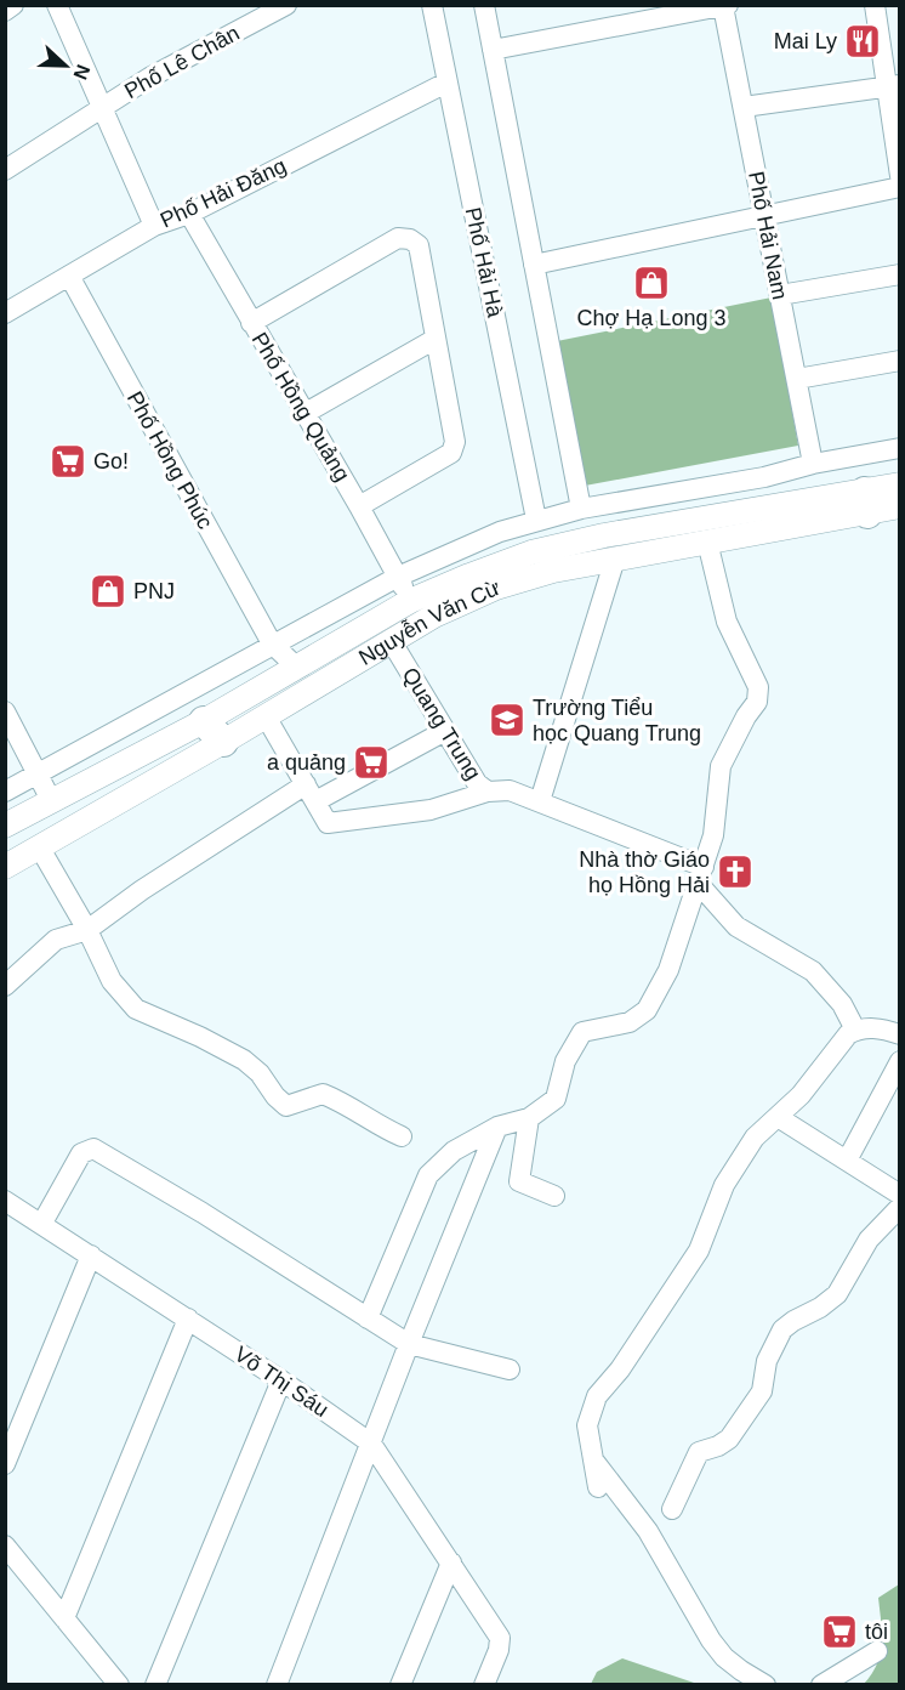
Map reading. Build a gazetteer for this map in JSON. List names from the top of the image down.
{
  "streets": {
    "main road": ["Nguyễn Văn Cừ"],
    "street": [
      "Phố Lê Chân",
      "Phố Hải Đăng",
      "Phố Hải Nam",
      "Phố Hải Hà",
      "Phố Hồng Quảng",
      "Phố Hồng Phúc",
      "Quang Trung",
      "Võ Thị Sáu"
    ]
  },
  "crossings": [
    ["Phố Hải Đăng", "Phố Hải Hà"],
    ["Phố Hải Đăng", "Phố Hồng Quảng"],
    ["Phố Hải Đăng", "Phố Hồng Phúc"],
    ["Phố Hồng Quảng", "Nguyễn Văn Cừ"],
    ["Phố Hồng Phúc", "Nguyễn Văn Cừ"],
    ["Nguyễn Văn Cừ", "Quang Trung"]
  ],
  "places": {
    "restaurant": ["Mai Ly"],
    "shop": ["Chợ Hạ Long 3", "PNJ"],
    "supermarket": ["Go!", "a quảng", "tôi"],
    "school or university": ["Trường Tiểu học Quang Trung"],
    "church": ["Nhà thờ Giáo họ Hồng Hải"]
  },
  "north": "right"
}
